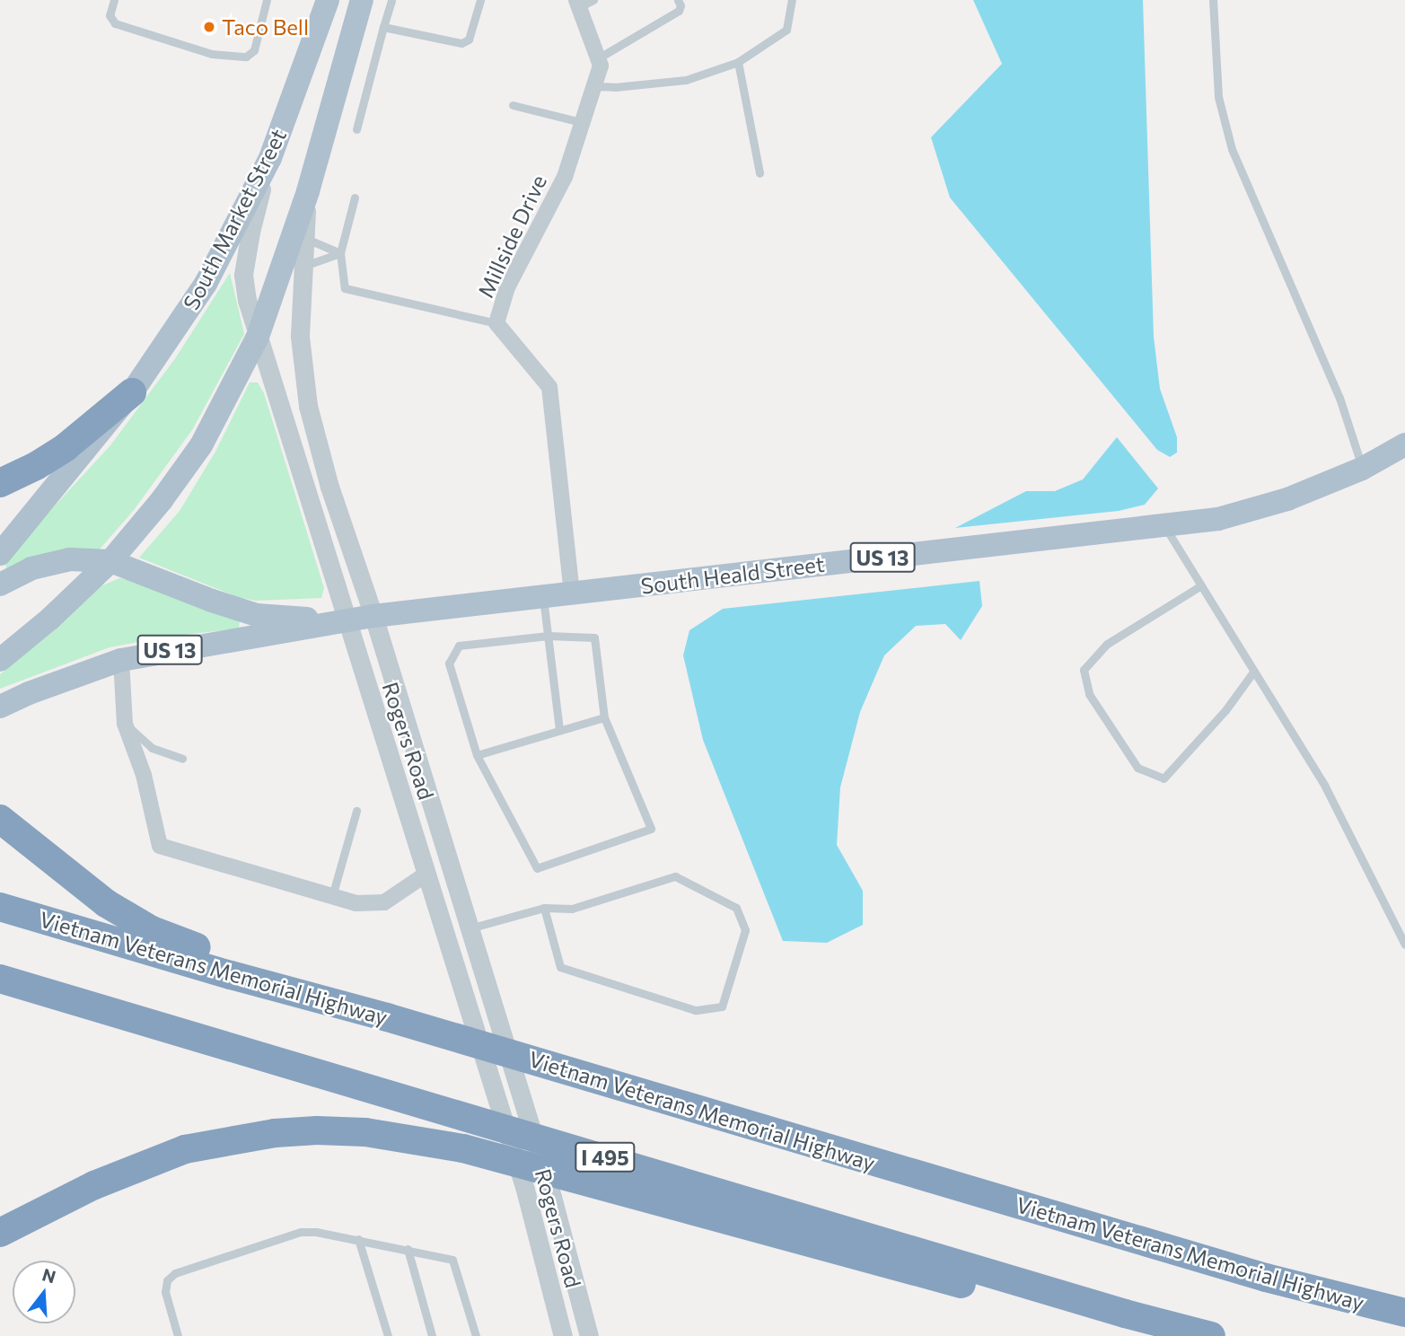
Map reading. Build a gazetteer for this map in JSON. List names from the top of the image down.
{
  "streets": {
    "highway": ["Vietnam Veterans Memorial Highway", "I 495"],
    "main road": ["South Market Street", "US 13", "South Heald Street"],
    "street": ["Millside Drive", "Rogers Road"]
  },
  "crossings": [
    ["South Market Street", "South Heald Street"],
    ["South Market Street", "Rogers Road"],
    ["Millside Drive", "South Heald Street"],
    ["South Heald Street", "Rogers Road"]
  ],
  "places": ["Taco Bell"],
  "north": "top"
}
